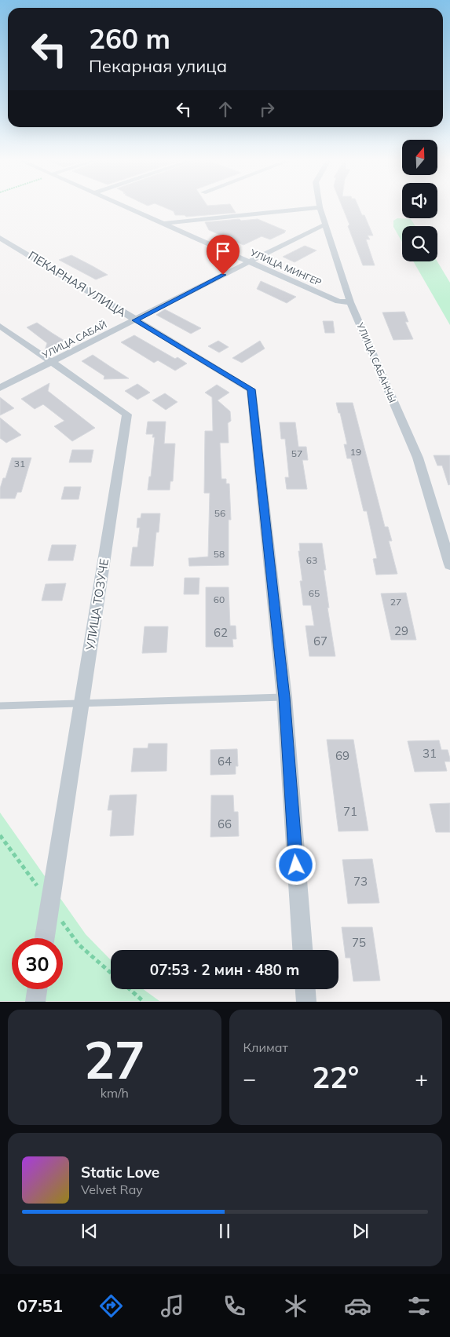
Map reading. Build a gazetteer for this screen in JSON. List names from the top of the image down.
{
  "streets": {
    "street": [
      "УЛИЦА МИНГЕР",
      "ПЕКАРНАЯ УЛИЦА",
      "УЛИЦА САБАЙ",
      "УЛИЦА САБАНЧЫ",
      "УЛИЦА ТОЗУЧЕ"
    ]
  },
  "crossings": [
    ["УЛИЦА МИНГЕР", "УЛИЦА САБАЙ"],
    ["УЛИЦА МИНГЕР", "УЛИЦА САБАНЧЫ"],
    ["ПЕКАРНАЯ УЛИЦА", "УЛИЦА САБАЙ"],
    ["УЛИЦА САБАЙ", "УЛИЦА САБАНЧЫ"],
    ["УЛИЦА САБАЙ", "УЛИЦА ТОЗУЧЕ"]
  ],
  "house_numbers": [
    "19",
    "57",
    "31",
    "56",
    "58",
    "63",
    "65",
    "60",
    "27",
    "29",
    "62",
    "67",
    "31",
    "69",
    "64",
    "71",
    "66",
    "73",
    "75"
  ],
  "north": "top",
  "page": {
    "turn": ["260 m", "Пекарная улица"],
    "limit": "30",
    "trip": "07:53 · 2 мин · 480 m",
    "tile": [
      ["27", "km/h"],
      "Климат"
    ],
    "heat": ["−", "22°", "+"],
    "song": ["Static Love", "Velvet Ray"],
    "tabs": "07:51"
  }
}
